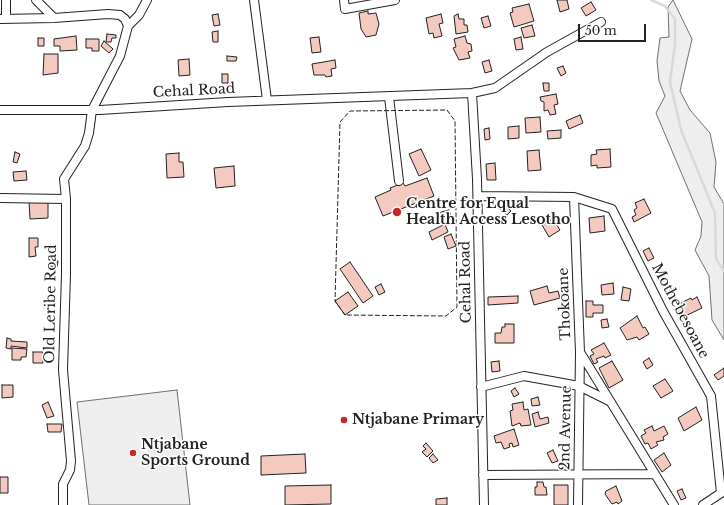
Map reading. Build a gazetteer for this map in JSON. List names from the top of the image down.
{
  "streets": {
    "street": [
      "Cehal Road",
      "Old Leribe Road",
      "Thokoane",
      "Mothebesoane",
      "2nd Avenue"
    ]
  },
  "crossings": [
    ["Cehal Road", "Old Leribe Road"],
    ["Thokoane", "Mothebesoane"],
    ["Thokoane", "2nd Avenue"]
  ],
  "places": ["Centre for Equal Health Access Lesotho", "Ntjabane Primary", "Ntjabane Sports Ground"],
  "scale_bar": "50 m"
}
